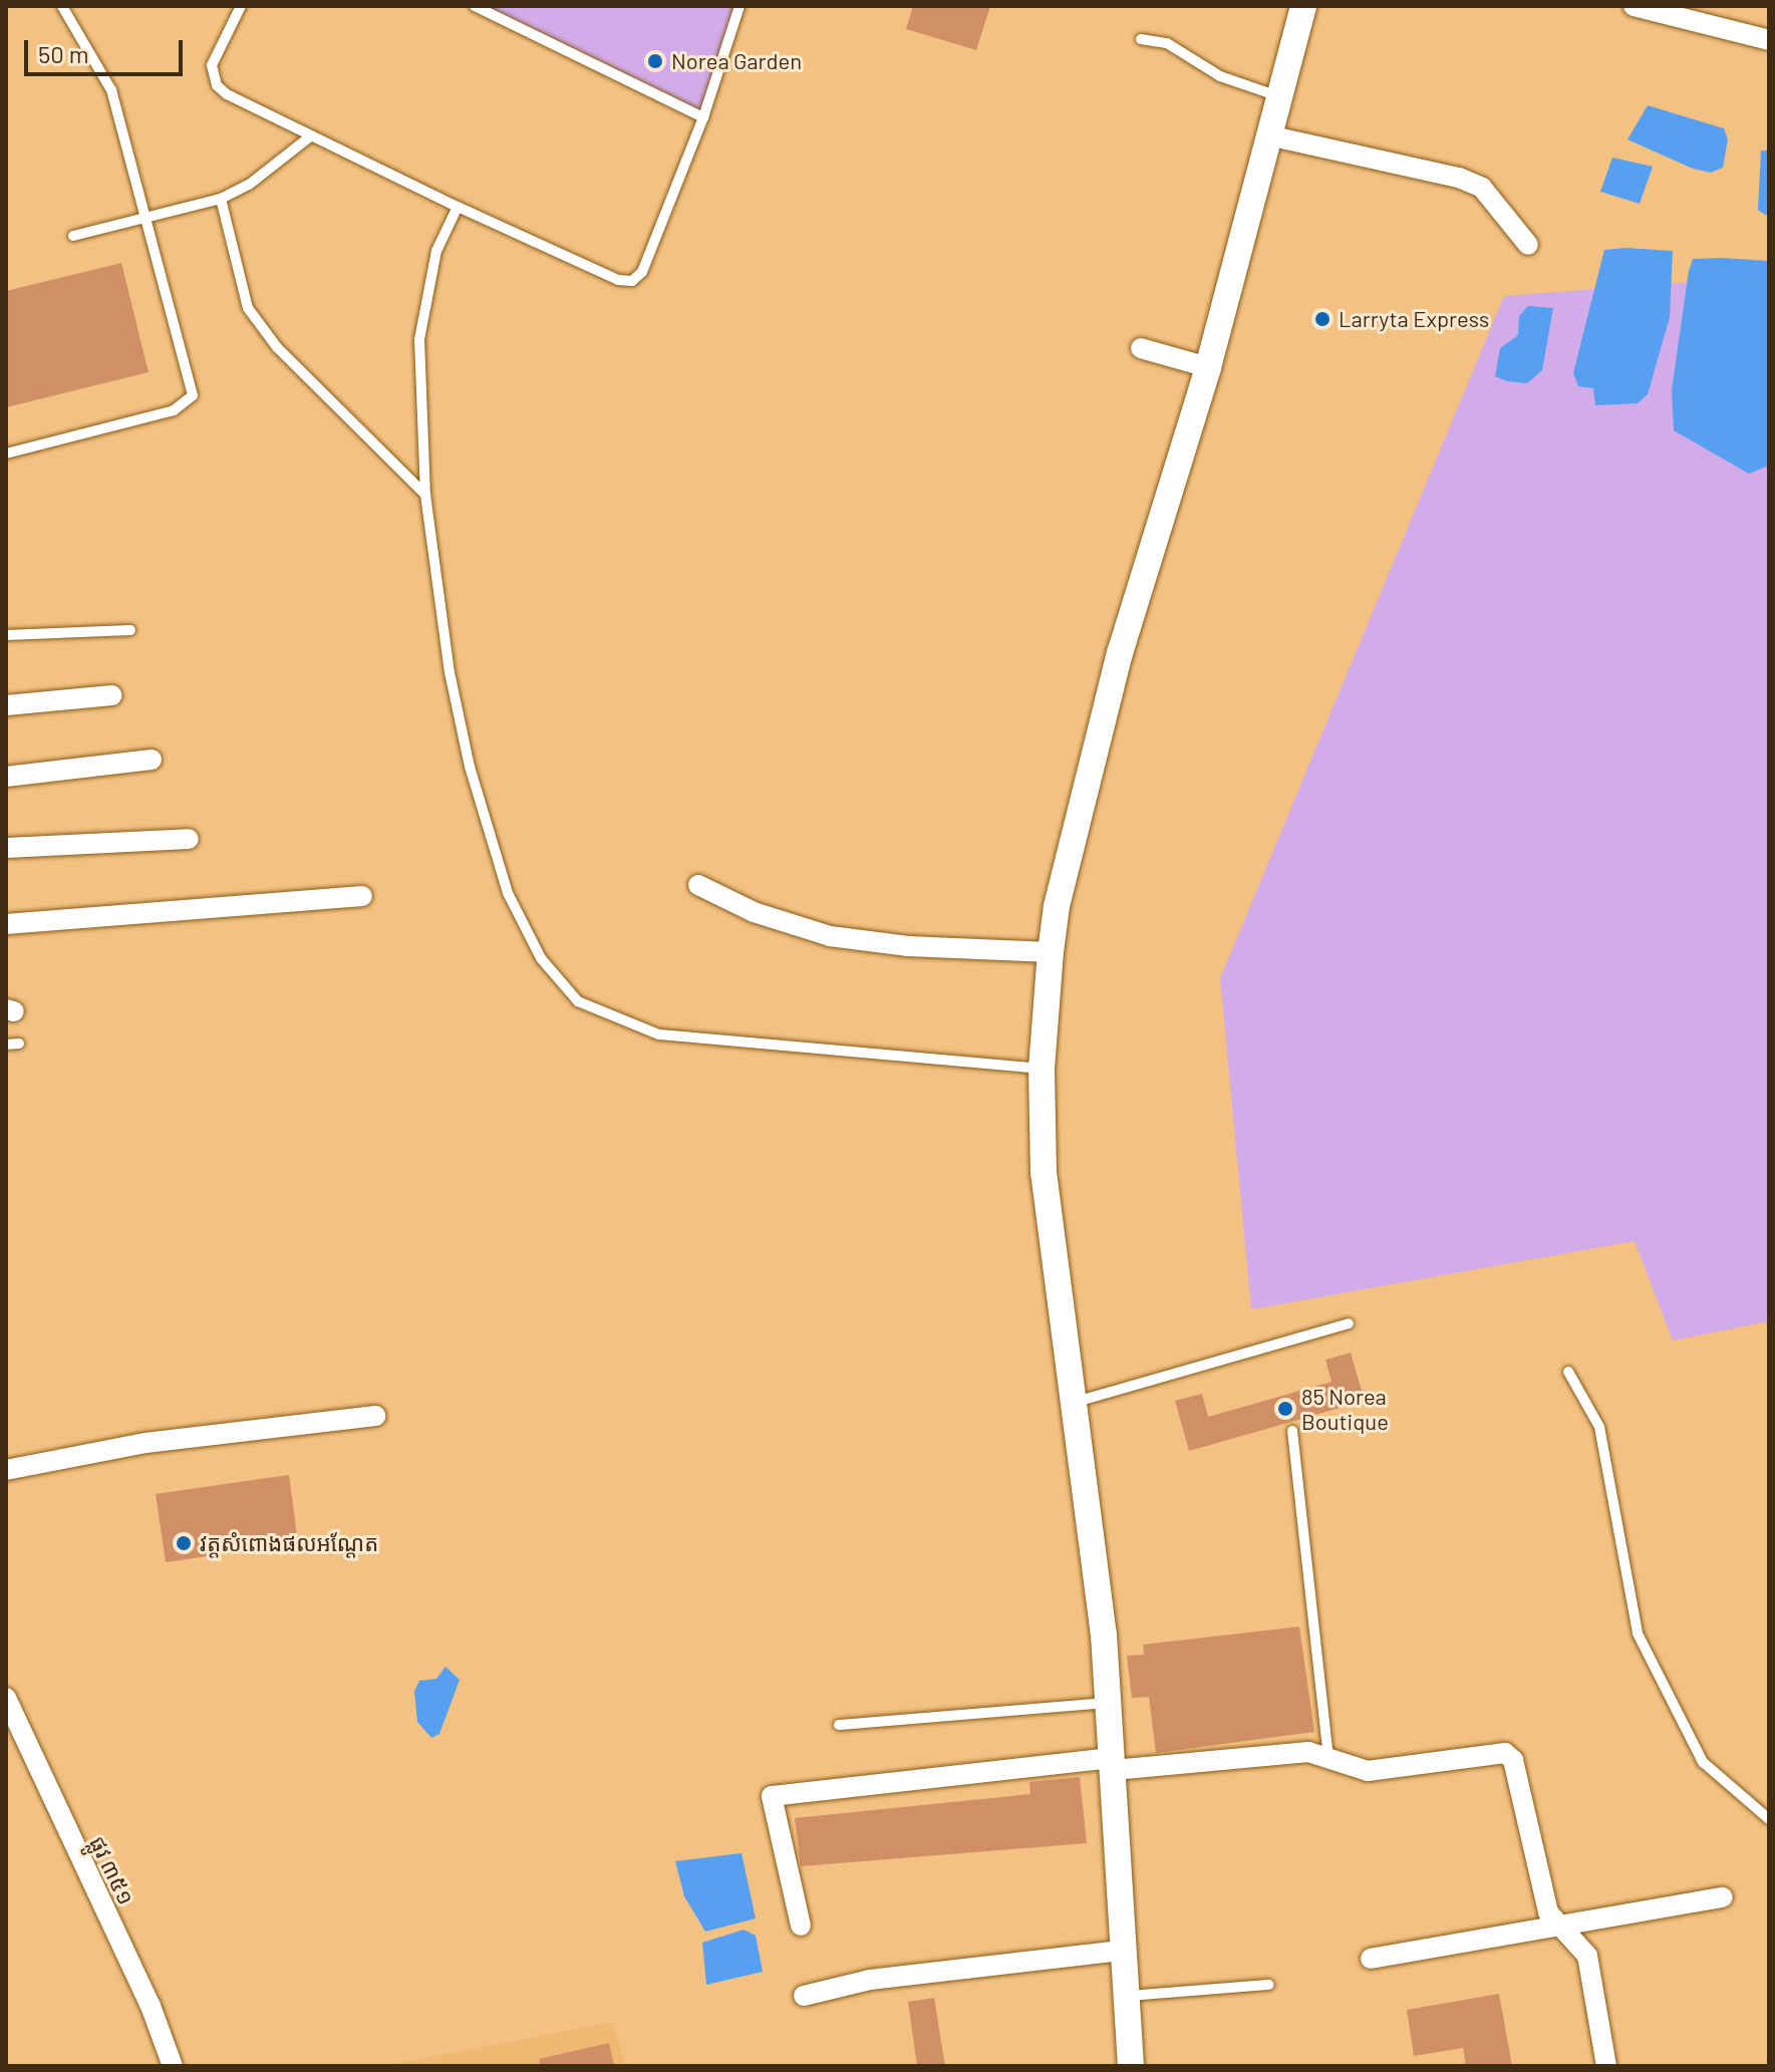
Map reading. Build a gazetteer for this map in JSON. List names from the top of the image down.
{
  "streets": {
    "street": ["ផ្លូវ ៣៥១"]
  },
  "places": [
    "Norea Garden",
    "Larryta Express",
    "85 Norea Boutique",
    "វត្តសំពោងផលអណ្តែត"
  ],
  "scale_bar": "50 m"
}
